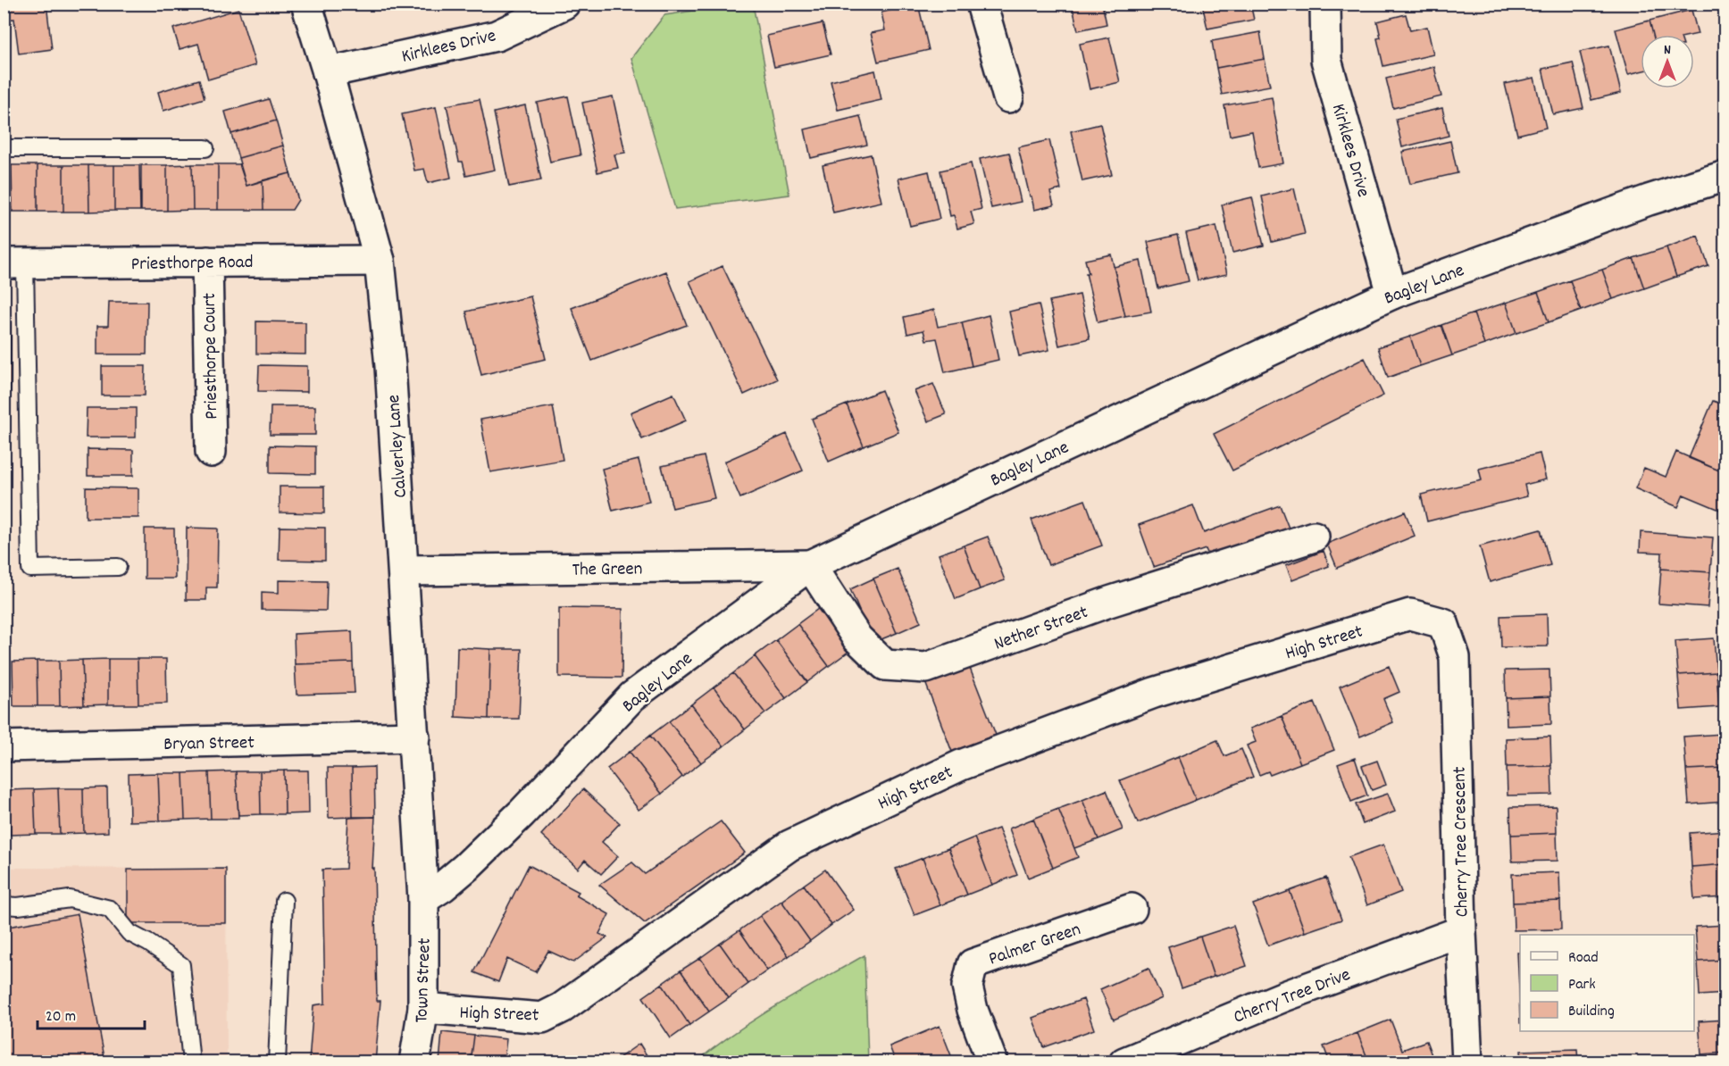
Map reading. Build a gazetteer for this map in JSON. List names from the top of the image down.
{
  "streets": {
    "street": [
      "Kirklees Drive",
      "Priesthorpe Road",
      "Bagley Lane",
      "Priesthorpe Court",
      "Calverley Lane",
      "The Green",
      "Nether Street",
      "High Street",
      "Bryan Street",
      "Cherry Tree Crescent",
      "Palmer Green",
      "Town Street",
      "Cherry Tree Drive"
    ]
  },
  "crossings": [
    ["Kirklees Drive", "Bagley Lane"],
    ["Kirklees Drive", "Calverley Lane"],
    ["Priesthorpe Road", "Priesthorpe Court"],
    ["Priesthorpe Road", "Calverley Lane"],
    ["Bagley Lane", "Calverley Lane"],
    ["Bagley Lane", "The Green"],
    ["Bagley Lane", "Nether Street"],
    ["Bagley Lane", "Town Street"],
    ["Calverley Lane", "The Green"],
    ["Calverley Lane", "Bryan Street"],
    ["Calverley Lane", "Town Street"],
    ["The Green", "Nether Street"],
    ["High Street", "Cherry Tree Crescent"],
    ["High Street", "Town Street"],
    ["Cherry Tree Crescent", "Cherry Tree Drive"]
  ],
  "legend": ["Road", "Park", "Building"],
  "scale_bar": "20 m",
  "north": "top"
}
